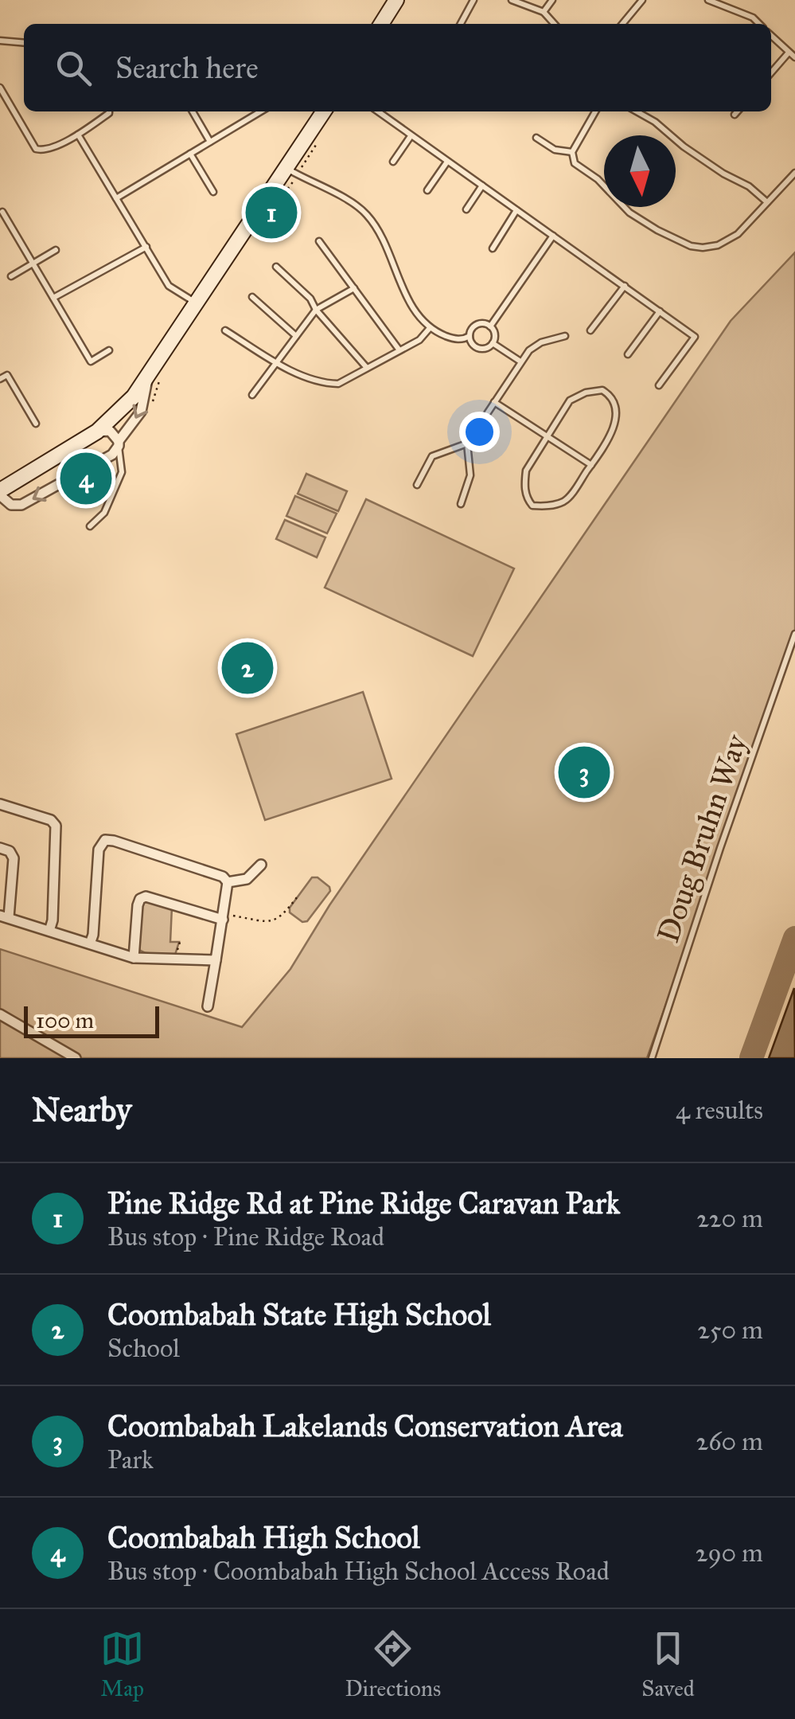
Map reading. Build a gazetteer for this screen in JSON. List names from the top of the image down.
{
  "streets": {
    "lane": ["Doug Bruhn Way"]
  },
  "scale_bar": "100 m",
  "north": "bottom",
  "page": {
    "search": "Search here",
    "pins": [
      "1",
      "4",
      "2",
      "3"
    ],
    "scale": "100 m",
    "heading": ["Nearby", "4 results"],
    "list": [
      {
        "mark": "1",
        "name": "Pine Ridge Rd at Pine Ridge Caravan Park",
        "note": "Bus stop · Pine Ridge Road",
        "value": "220 m"
      },
      {
        "mark": "2",
        "name": "Coombabah State High School",
        "note": "School",
        "value": "250 m"
      },
      {
        "mark": "3",
        "name": "Coombabah Lakelands Conservation Area",
        "note": "Park",
        "value": "260 m"
      },
      {
        "mark": "4",
        "name": "Coombabah High School",
        "note": "Bus stop · Coombabah High School Access Road",
        "value": "290 m"
      }
    ],
    "nav": ["Map", "Directions", "Saved"]
  }
}
